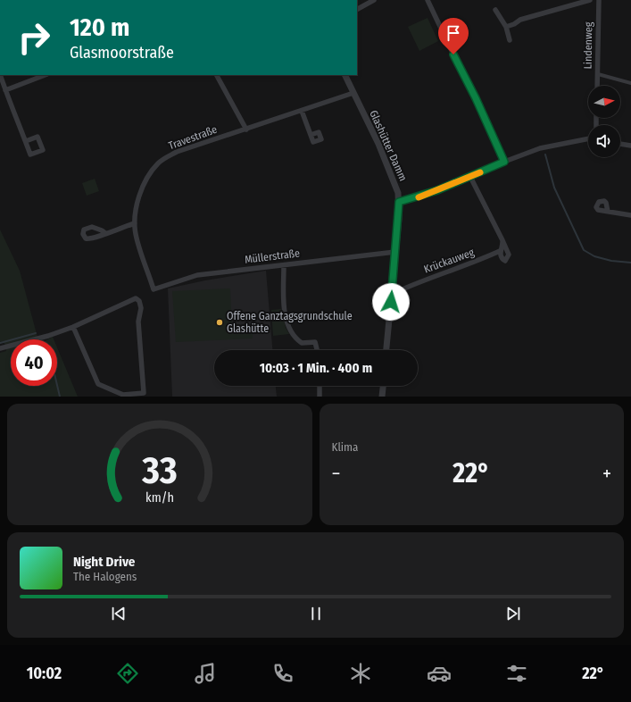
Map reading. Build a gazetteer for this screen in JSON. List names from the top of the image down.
{
  "streets": {
    "street": [
      "Lindenweg",
      "Travestraße",
      "Glashütter Damm",
      "Müllerstraße",
      "Krückauweg"
    ]
  },
  "crossings": [
    ["Travestraße", "Glashütter Damm"],
    ["Travestraße", "Müllerstraße"],
    ["Glashütter Damm", "Müllerstraße"]
  ],
  "places": ["Offene Ganztagsgrundschule Glashütte"],
  "north": "right",
  "page": {
    "turn": ["120 m", "Glasmoorstraße"],
    "limit": "40",
    "trip": "10:03 · 1 Min. · 400 m",
    "tile": "Klima",
    "heat": ["−", "22°", "+"],
    "song": ["Night Drive", "The Halogens"],
    "tabs": ["10:02", "22°"],
    "gauge": ["33", "km/h"]
  }
}
